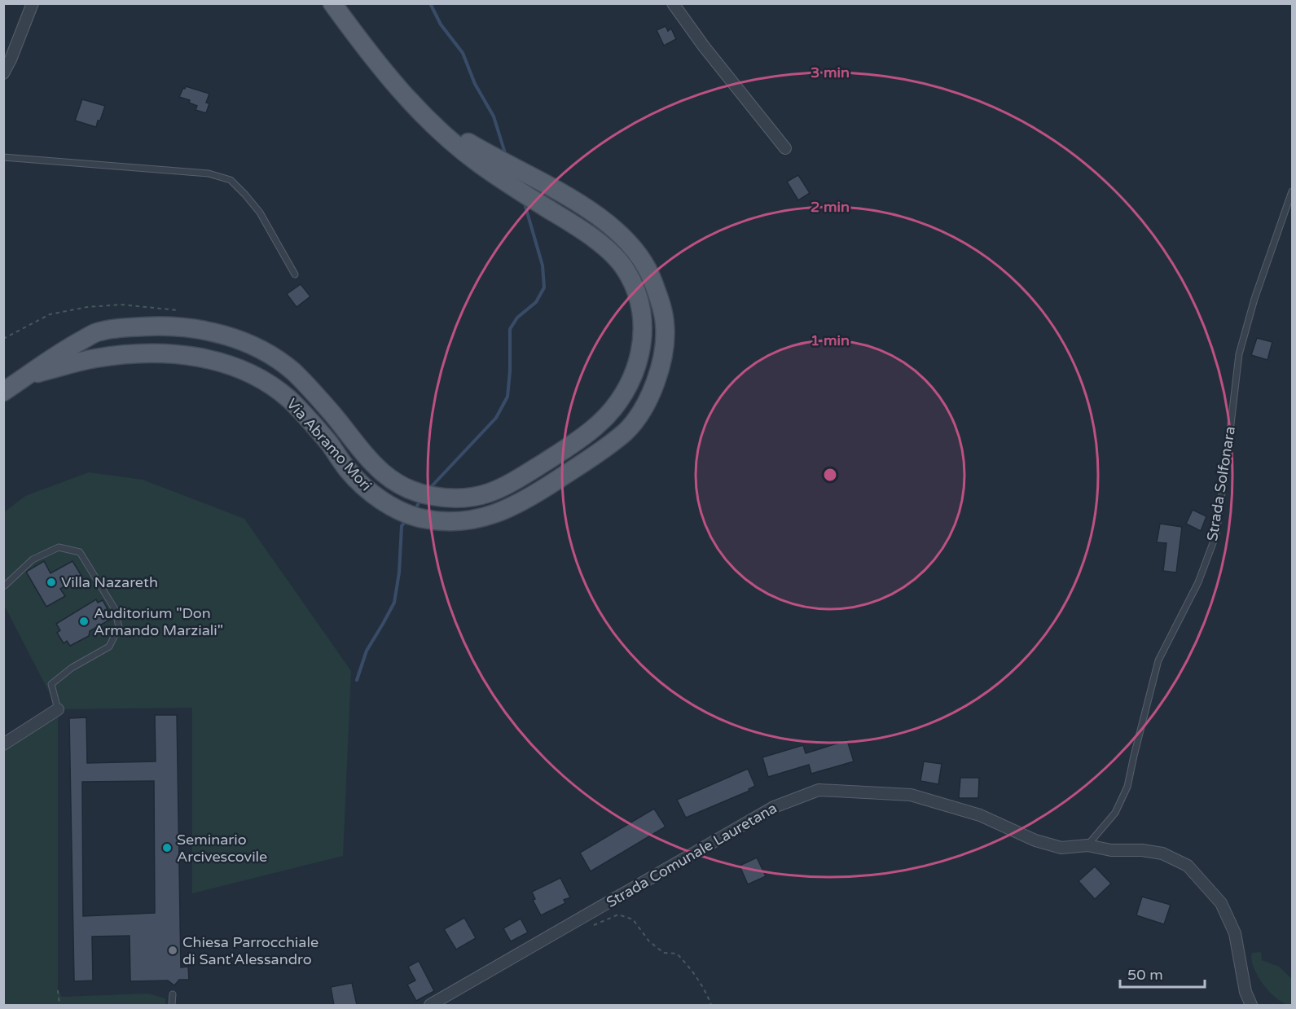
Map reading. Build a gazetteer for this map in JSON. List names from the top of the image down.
{
  "streets": {
    "main road": ["Via Abramo Mori"],
    "street": ["Strada Comunale Lauretana"],
    "lane": ["Strada Solfonara"]
  },
  "crossings": [
    ["Strada Solfonara", "Strada Comunale Lauretana"]
  ],
  "places": [
    "Villa Nazareth",
    "Auditorium \"Don Armando Marziali\"",
    "Seminario Arcivescovile",
    "Chiesa Parrocchiale di Sant'Alessandro"
  ],
  "scale_bar": "50 m",
  "rings": ["3 min", "2 min", "1 min"]
}
